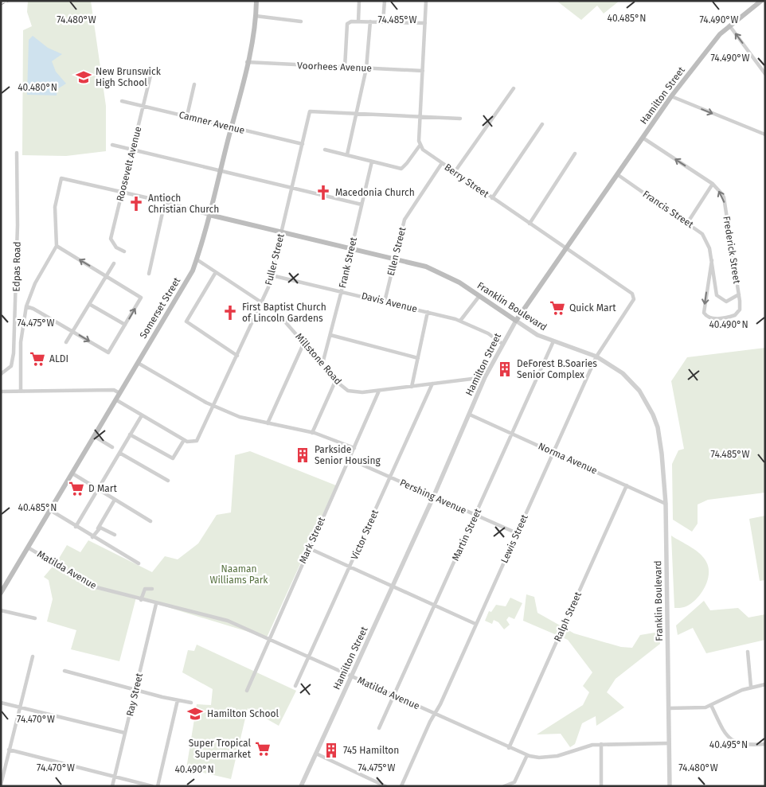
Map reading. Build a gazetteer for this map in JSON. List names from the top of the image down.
{
  "streets": {
    "main road": ["Hamilton Street", "Franklin Boulevard", "Somerset Street"],
    "street": [
      "Voorhees Avenue",
      "Camner Avenue",
      "Roosevelt Avenue",
      "Berry Street",
      "Francis Street",
      "Frederick Street",
      "Ellen Street",
      "Fuller Street",
      "Frank Street",
      "Edpas Road",
      "Davis Avenue",
      "Millstone Road",
      "Norma Avenue",
      "Pershing Avenue",
      "Victor Street",
      "Martin Street",
      "Lewis Street",
      "Mark Street",
      "Matilda Avenue",
      "Ralph Street",
      "Ray Street"
    ]
  },
  "crossings": [
    ["Voorhees Avenue", "Somerset Street"],
    ["Hamilton Street", "Berry Street"],
    ["Hamilton Street", "Francis Street"],
    ["Hamilton Street", "Frederick Street"],
    ["Hamilton Street", "Davis Avenue"],
    ["Hamilton Street", "Franklin Boulevard"],
    ["Hamilton Street", "Millstone Road"],
    ["Hamilton Street", "Norma Avenue"],
    ["Hamilton Street", "Pershing Avenue"],
    ["Hamilton Street", "Matilda Avenue"],
    ["Camner Avenue", "Roosevelt Avenue"],
    ["Camner Avenue", "Fuller Street"],
    ["Camner Avenue", "Somerset Street"],
    ["Berry Street", "Ellen Street"],
    ["Berry Street", "Lewis Street"],
    ["Francis Street", "Frederick Street"],
    ["Ellen Street", "Davis Avenue"],
    ["Ellen Street", "Franklin Boulevard"],
    ["Fuller Street", "Davis Avenue"],
    ["Fuller Street", "Franklin Boulevard"],
    ["Fuller Street", "Millstone Road"],
    ["Frank Street", "Davis Avenue"],
    ["Frank Street", "Franklin Boulevard"],
    ["Frank Street", "Millstone Road"],
    ["Franklin Boulevard", "Somerset Street"],
    ["Franklin Boulevard", "Norma Avenue"],
    ["Franklin Boulevard", "Martin Street"],
    ["Franklin Boulevard", "Lewis Street"],
    ["Franklin Boulevard", "Matilda Avenue"],
    ["Somerset Street", "Millstone Road"],
    ["Somerset Street", "Matilda Avenue"],
    ["Millstone Road", "Victor Street"],
    ["Millstone Road", "Mark Street"],
    ["Norma Avenue", "Martin Street"],
    ["Norma Avenue", "Lewis Street"],
    ["Norma Avenue", "Ralph Street"],
    ["Pershing Avenue", "Victor Street"],
    ["Pershing Avenue", "Martin Street"],
    ["Pershing Avenue", "Lewis Street"],
    ["Pershing Avenue", "Mark Street"],
    ["Victor Street", "Matilda Avenue"],
    ["Martin Street", "Matilda Avenue"],
    ["Lewis Street", "Matilda Avenue"],
    ["Mark Street", "Matilda Avenue"],
    ["Matilda Avenue", "Ralph Street"],
    ["Matilda Avenue", "Ray Street"]
  ],
  "parks": ["Naaman Williams Park"],
  "places": {
    "school or university": ["New Brunswick High School", "Hamilton School"],
    "church": ["Macedonia Church", "Antioch Christian Church", "First Baptist Church of Lincoln Gardens"],
    "supermarket": [
      "Quick Mart",
      "ALDI",
      "D Mart",
      "Super Tropical Supermarket"
    ],
    "building": ["DeForest B.Soaries Senior Complex", "Parkside Senior Housing", "745 Hamilton"]
  },
  "coordinates": [
    "40.485°N",
    "74.480°W",
    "74.490°W",
    "74.485°W",
    "40.480°N",
    "74.475°W",
    "40.490°N",
    "74.470°W",
    "40.495°N"
  ]
}
